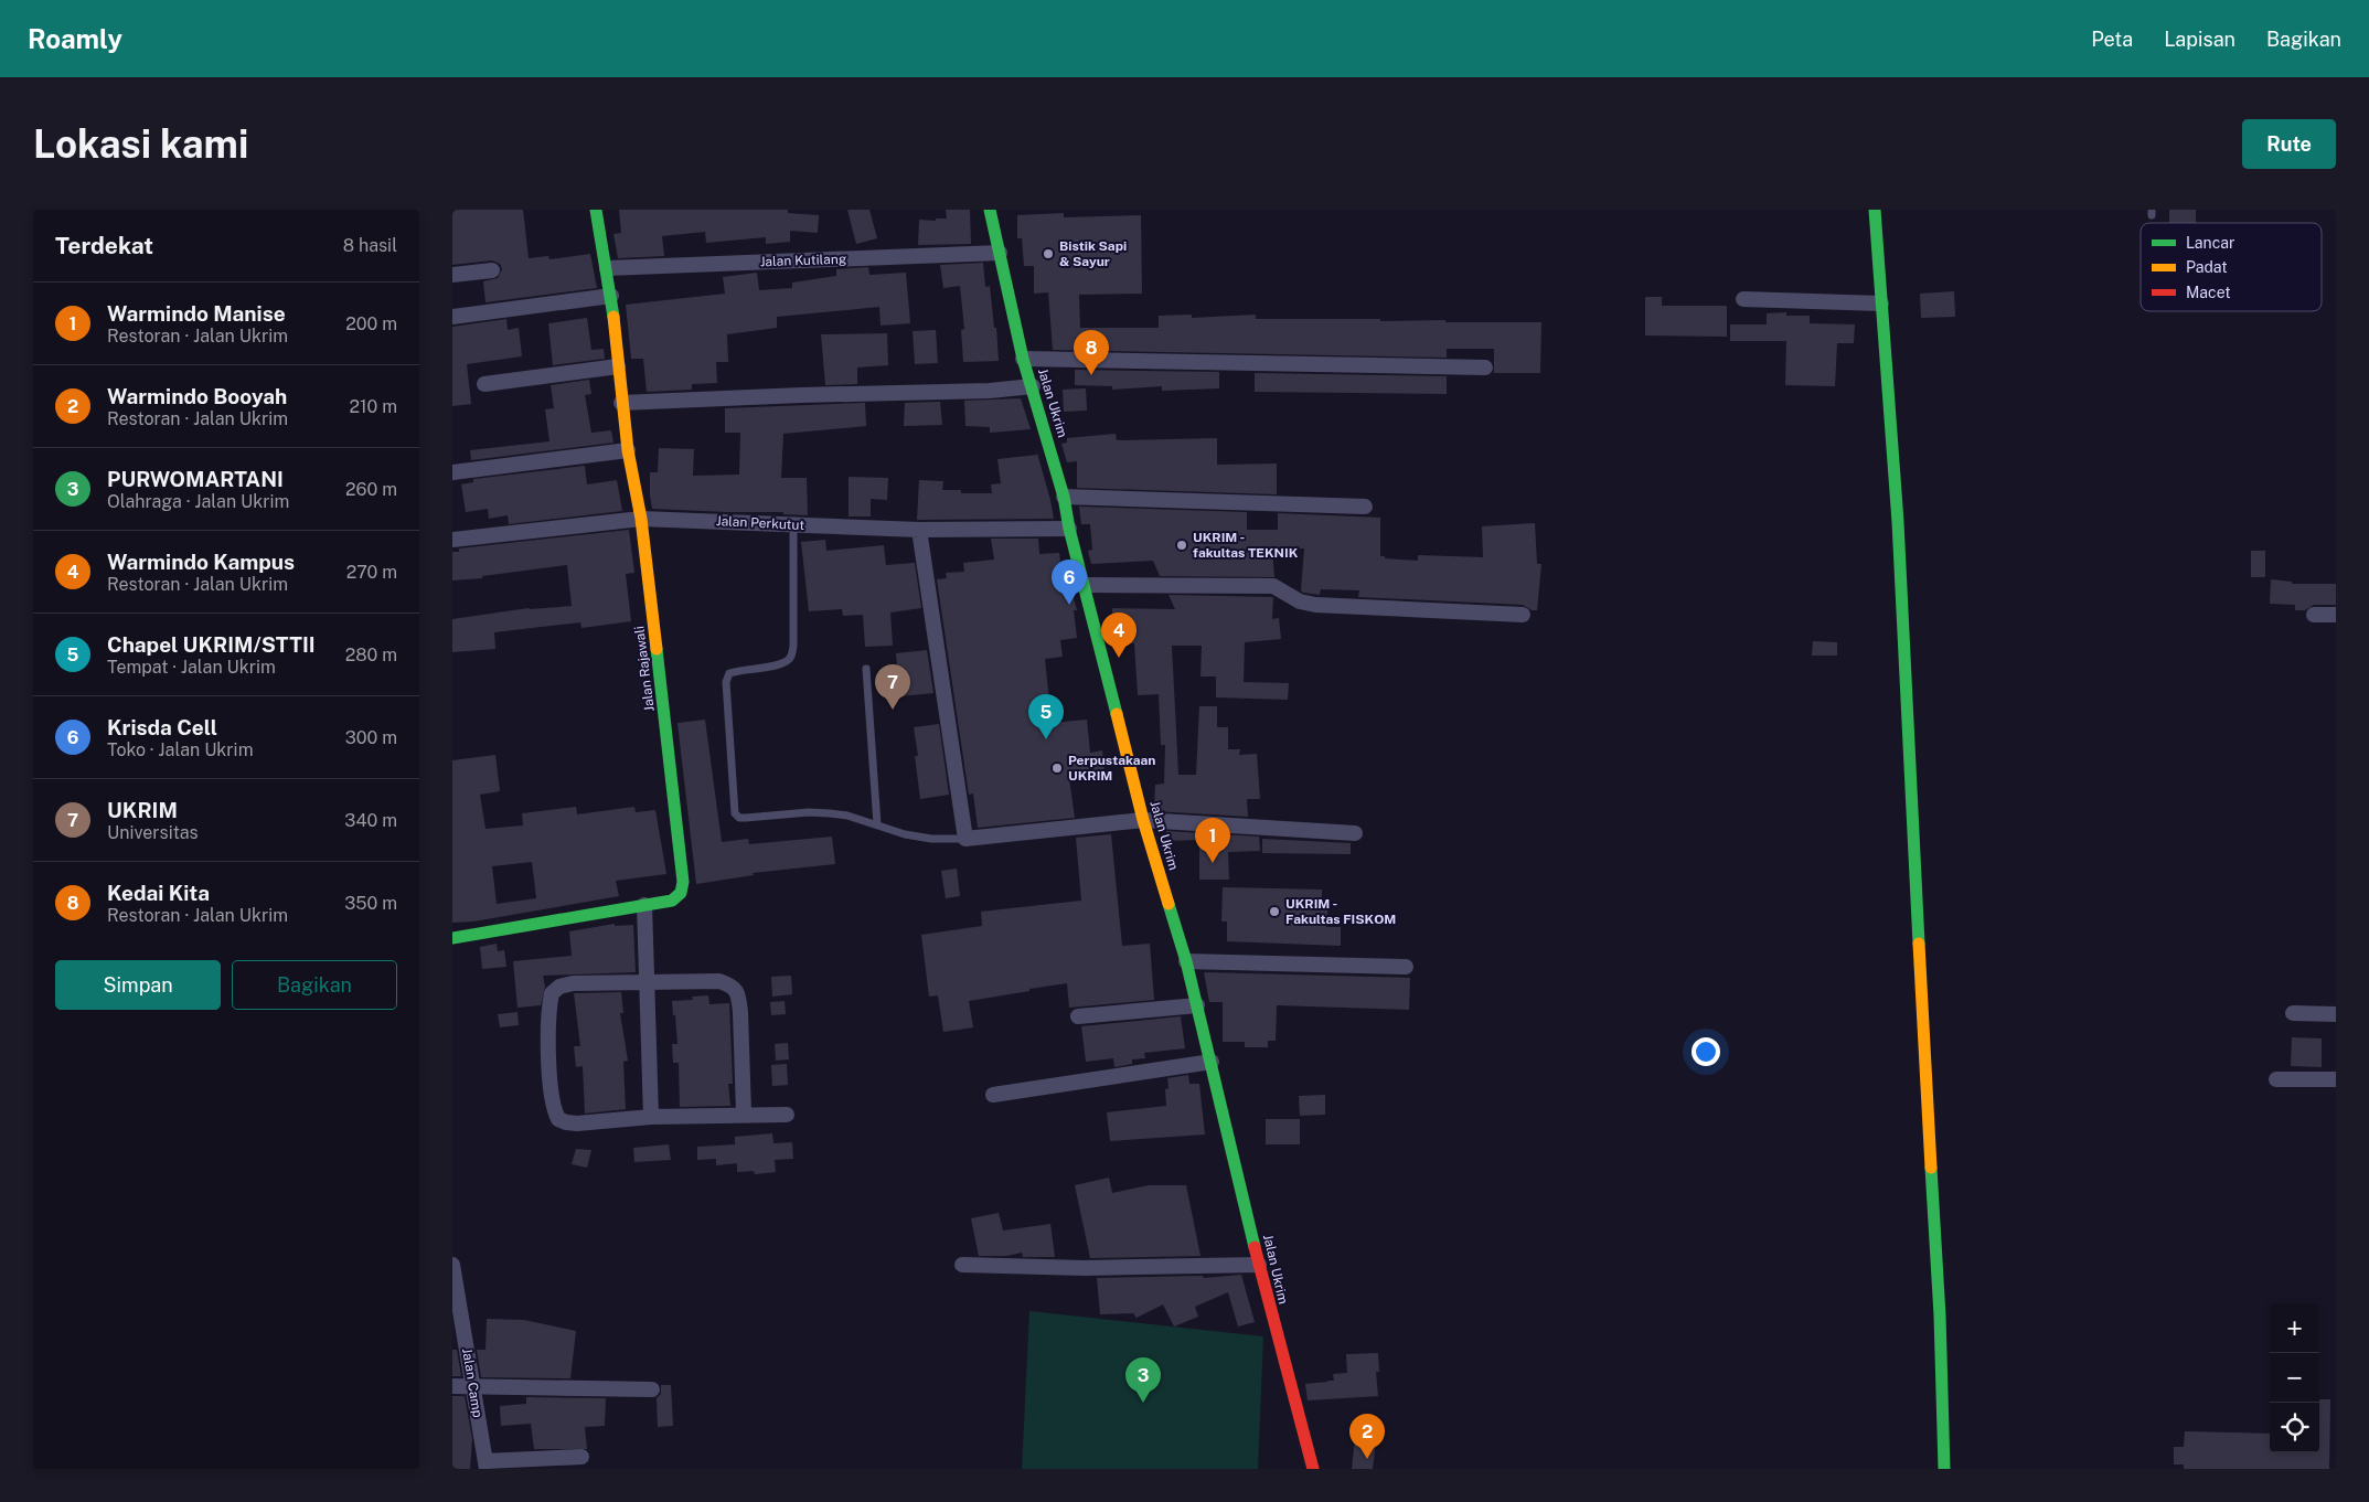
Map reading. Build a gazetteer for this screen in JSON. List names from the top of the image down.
{
  "streets": {
    "street": [
      "Jalan Kutilang",
      "Jalan Ukrim",
      "Jalan Perkutut",
      "Jalan Rajawali",
      "Jalan Camp"
    ]
  },
  "crossings": [
    ["Jalan Kutilang", "Jalan Ukrim"],
    ["Jalan Kutilang", "Jalan Rajawali"],
    ["Jalan Ukrim", "Jalan Perkutut"],
    ["Jalan Perkutut", "Jalan Rajawali"]
  ],
  "places": [
    "Bistik Sapi & Sayur",
    "UKRIM - fakultas TEKNIK",
    "Perpustakaan UKRIM",
    "UKRIM - Fakultas FISKOM"
  ],
  "legend": ["Lancar", "Padat", "Macet"],
  "page": {
    "header": "Roamly",
    "nav": ["Peta", "Lapisan", "Bagikan"],
    "buttons": [
      "Rute",
      ["Simpan", "Bagikan"]
    ],
    "title": "Lokasi kami",
    "heading": ["Terdekat", "8 hasil"],
    "list": [
      {
        "mark": "1",
        "name": "Warmindo Manise",
        "note": "Restoran · Jalan Ukrim",
        "value": "200 m"
      },
      {
        "mark": "2",
        "name": "Warmindo Booyah",
        "note": "Restoran · Jalan Ukrim",
        "value": "210 m"
      },
      {
        "mark": "3",
        "name": "PURWOMARTANI",
        "note": "Olahraga · Jalan Ukrim",
        "value": "260 m"
      },
      {
        "mark": "4",
        "name": "Warmindo Kampus",
        "note": "Restoran · Jalan Ukrim",
        "value": "270 m"
      },
      {
        "mark": "5",
        "name": "Chapel UKRIM/STTII",
        "note": "Tempat · Jalan Ukrim",
        "value": "280 m"
      },
      {
        "mark": "6",
        "name": "Krisda Cell",
        "note": "Toko · Jalan Ukrim",
        "value": "300 m"
      },
      {
        "mark": "7",
        "name": "UKRIM",
        "note": "Universitas",
        "value": "340 m"
      },
      {
        "mark": "8",
        "name": "Kedai Kita",
        "note": "Restoran · Jalan Ukrim",
        "value": "350 m"
      }
    ],
    "pins": [
      "8",
      "6",
      "4",
      "7",
      "5",
      "1",
      "3",
      "2"
    ],
    "map_buttons": ["+", "−"]
  }
}
